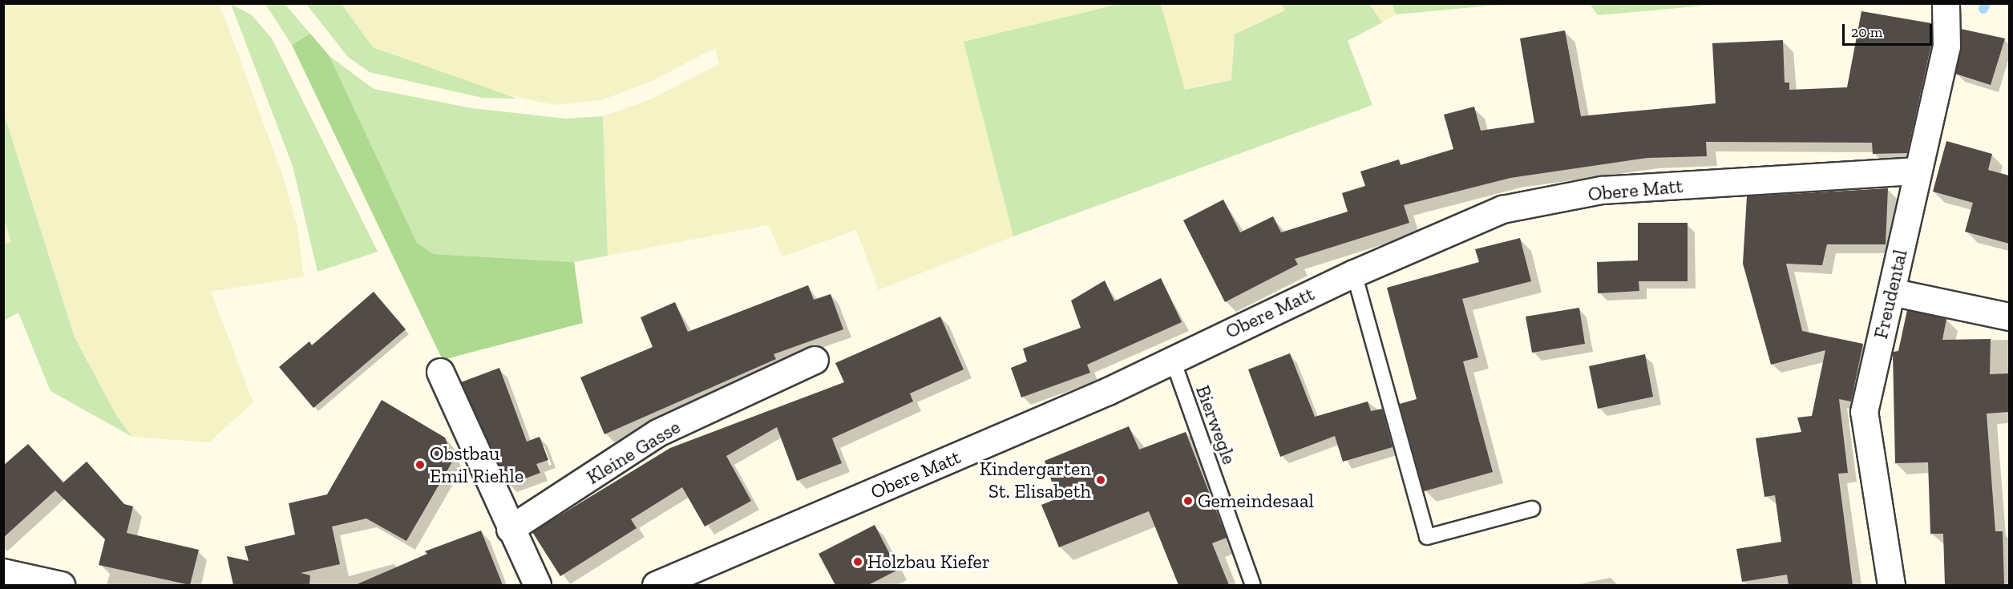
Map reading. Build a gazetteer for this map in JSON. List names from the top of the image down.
{
  "streets": {
    "street": ["Obere Matt", "Freudental", "Kleine Gasse"],
    "lane": ["Bierwegle"]
  },
  "crossings": [
    ["Obere Matt", "Freudental"],
    ["Obere Matt", "Bierwegle"]
  ],
  "places": [
    "Obstbau Emil Riehle",
    "Kindergarten St. Elisabeth",
    "Gemeindesaal",
    "Holzbau Kiefer"
  ],
  "scale_bar": "20 m"
}
